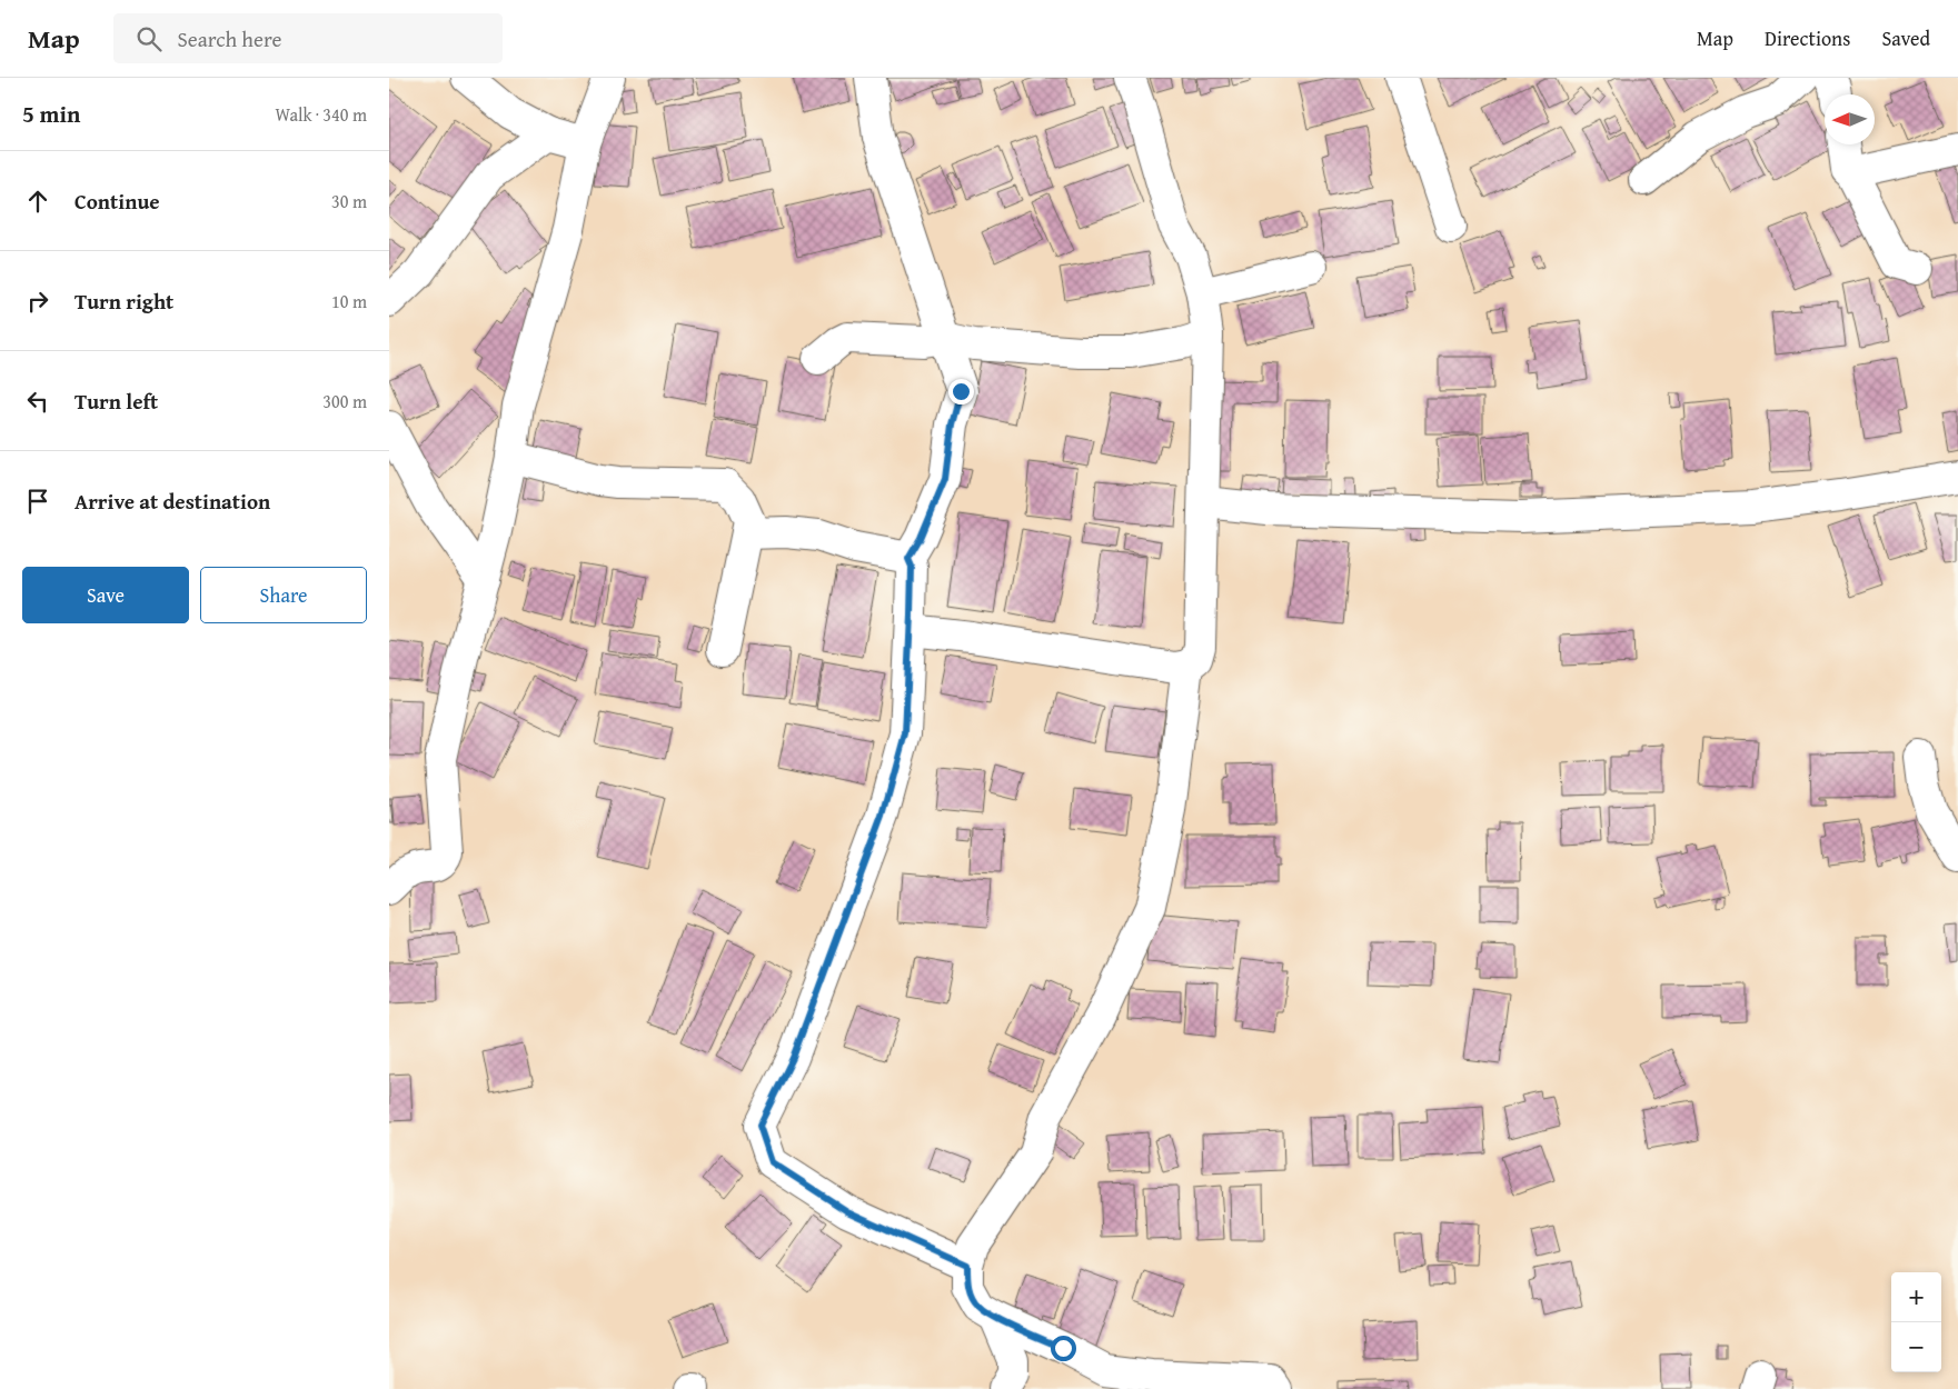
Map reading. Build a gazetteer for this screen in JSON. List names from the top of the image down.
{
  "north": "left",
  "page": {
    "header": "Map",
    "search": "Search here",
    "nav": ["Map", "Directions", "Saved"],
    "heading": ["5 min", "Walk · 340 m"],
    "list": [
      ["Continue", "30 m"],
      ["Turn right", "10 m"],
      ["Turn left", "300 m"],
      "Arrive at destination"
    ],
    "buttons": ["Save", "Share"],
    "map_buttons": ["+", "−"]
  }
}
